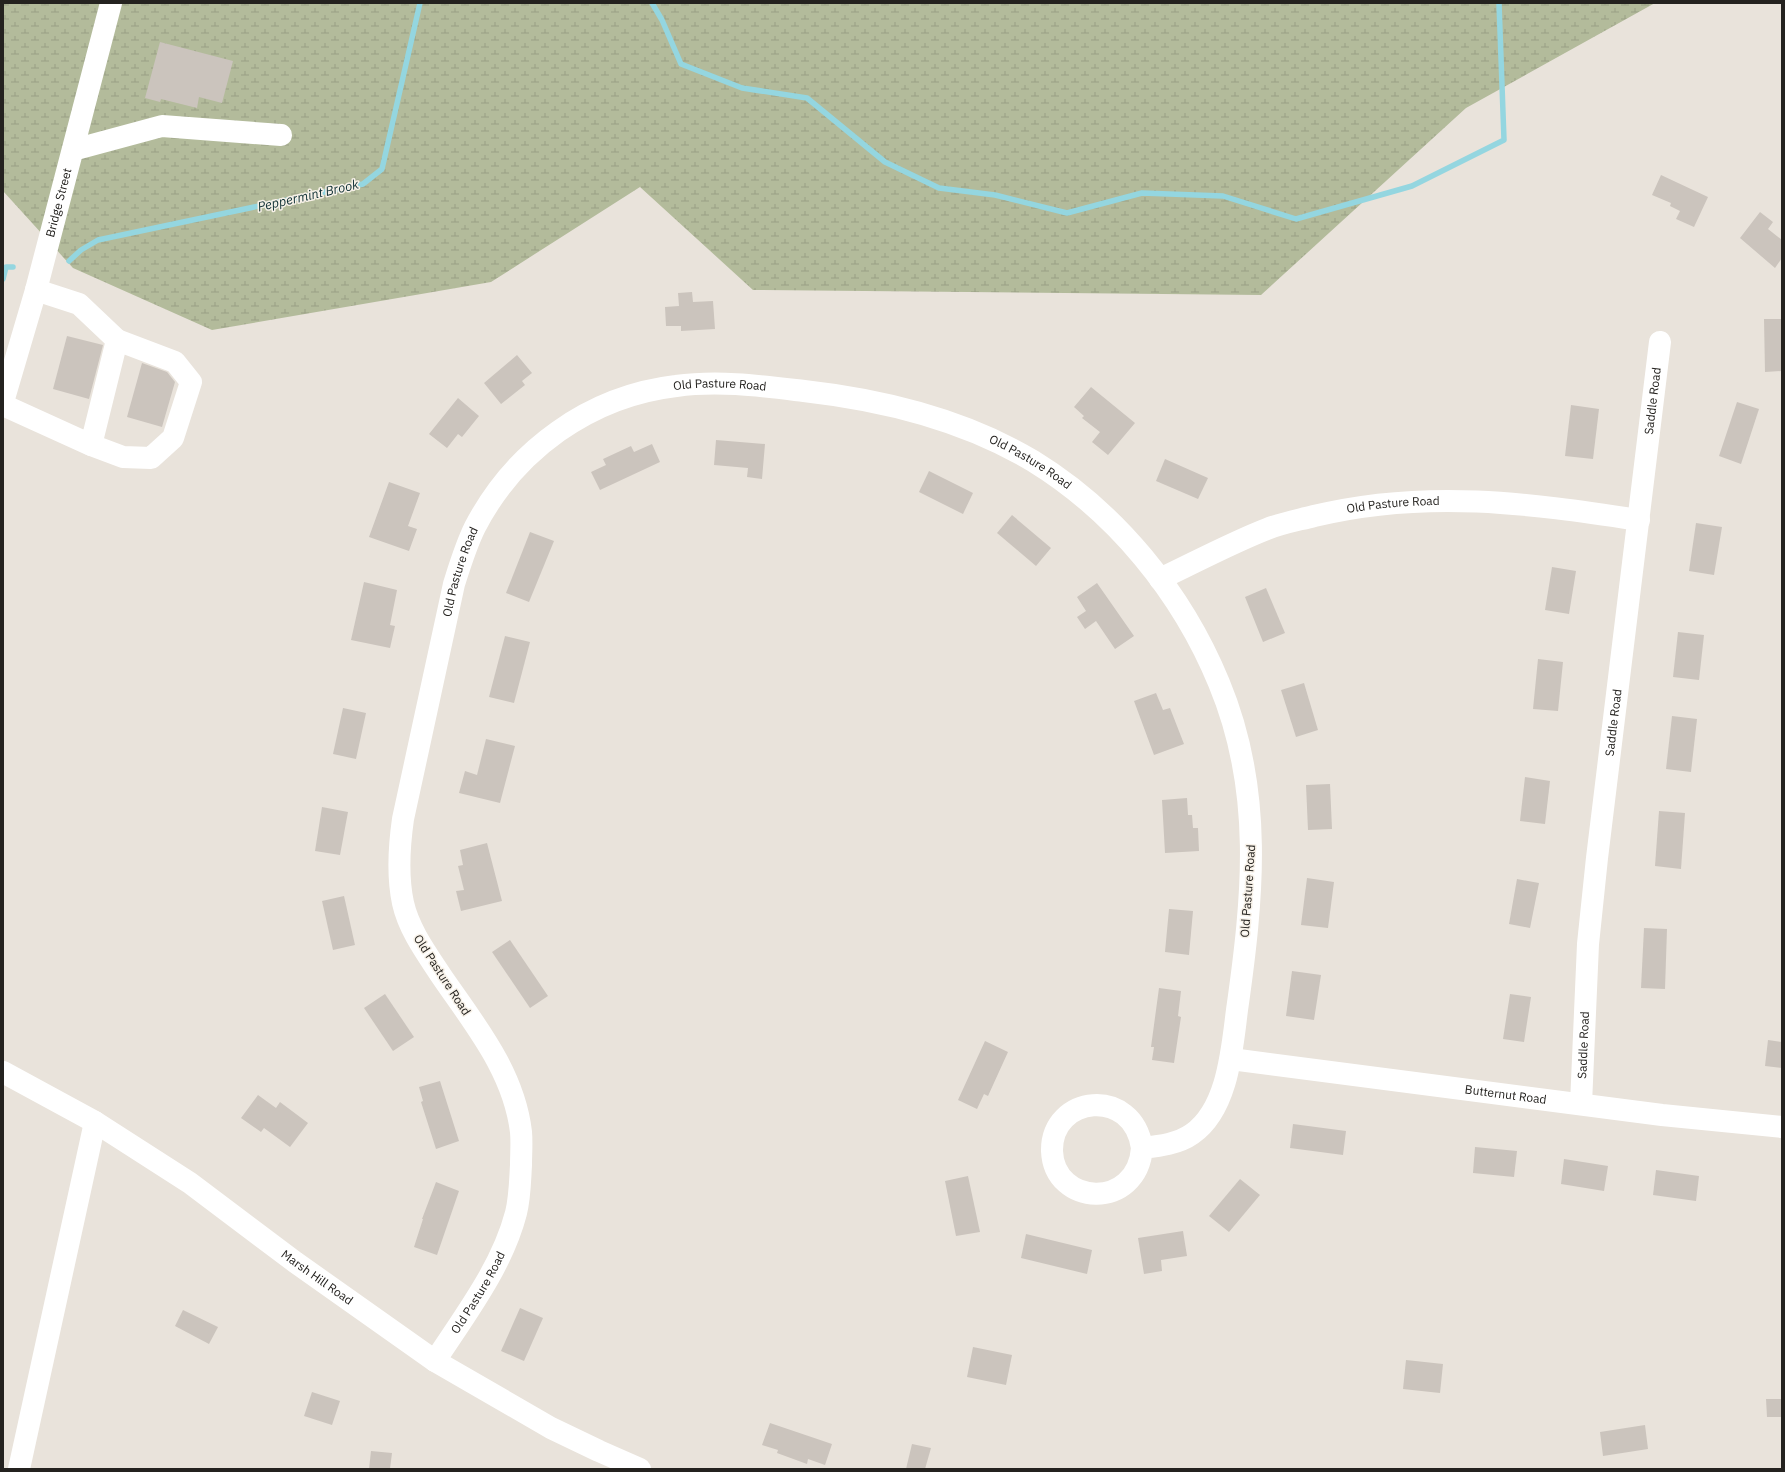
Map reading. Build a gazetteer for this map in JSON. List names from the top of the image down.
{
  "streets": {
    "street": [
      "Bridge Street",
      "Old Pasture Road",
      "Saddle Road",
      "Butternut Road",
      "Marsh Hill Road"
    ]
  },
  "crossings": [
    ["Old Pasture Road", "Saddle Road"],
    ["Old Pasture Road", "Butternut Road"],
    ["Old Pasture Road", "Marsh Hill Road"],
    ["Saddle Road", "Butternut Road"]
  ],
  "water": ["Peppermint Brook"]
}
